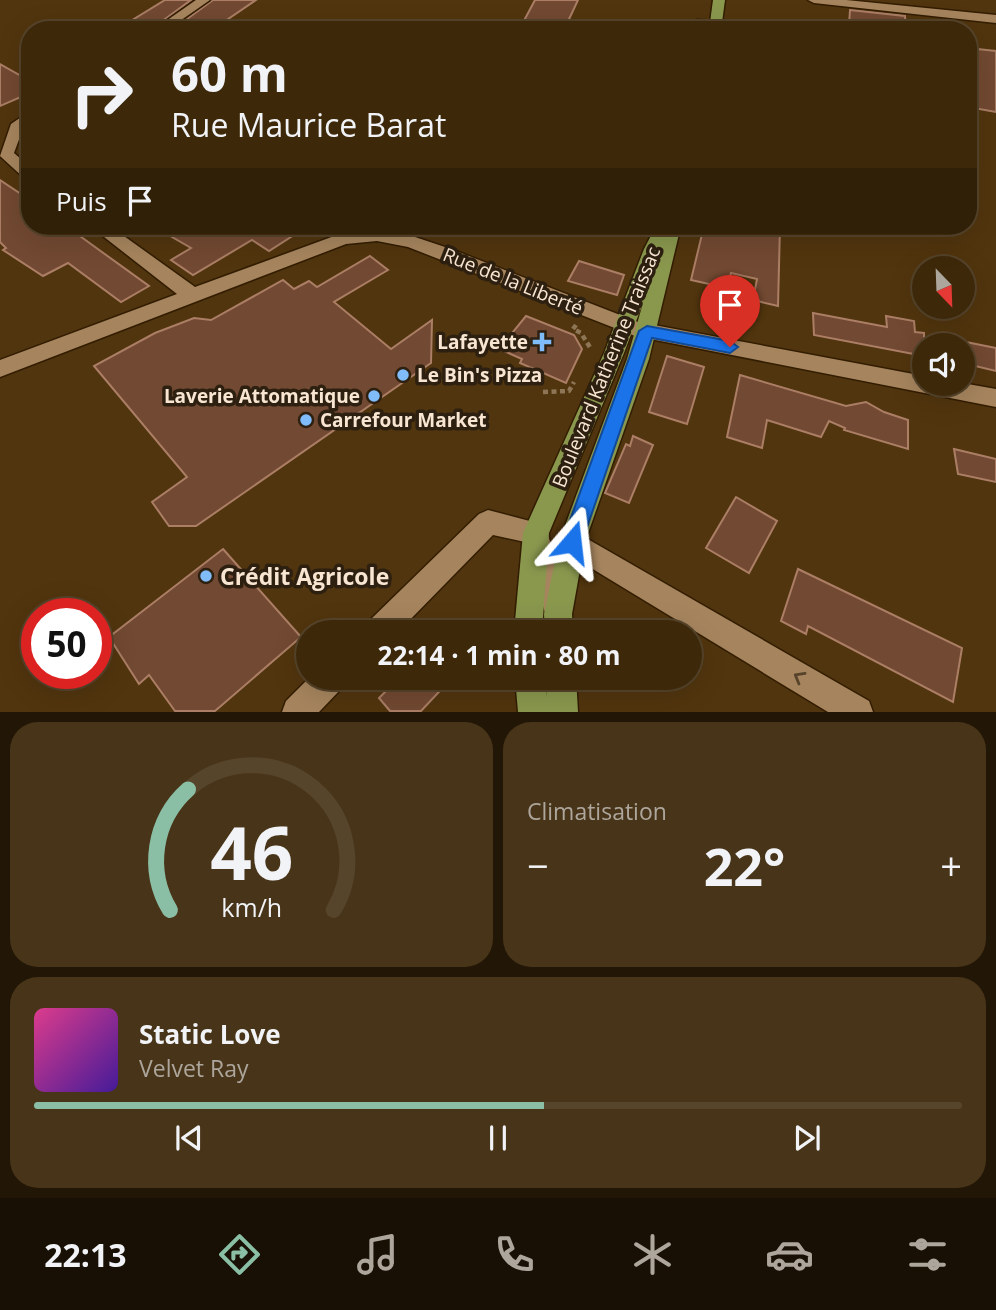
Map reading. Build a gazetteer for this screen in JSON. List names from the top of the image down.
{
  "streets": {
    "main road": ["Boulevard Katherine Traissac"],
    "street": ["Rue de la Liberté"]
  },
  "crossings": [
    ["Rue de la Liberté", "Boulevard Katherine Traissac"]
  ],
  "places": {
    "health": ["Lafayette"],
    "other": [
      "Le Bin's Pizza",
      "Laverie Attomatique",
      "Carrefour Market",
      "Crédit Agricole"
    ]
  },
  "north": "bottom right",
  "page": {
    "turn": ["60 m", "Rue Maurice Barat"],
    "then": "Puis",
    "limit": "50",
    "trip": "22:14 · 1 min · 80 m",
    "tile": "Climatisation",
    "heat": ["−", "22°", "+"],
    "song": ["Static Love", "Velvet Ray"],
    "tabs": "22:13",
    "gauge": ["46", "km/h"]
  }
}
